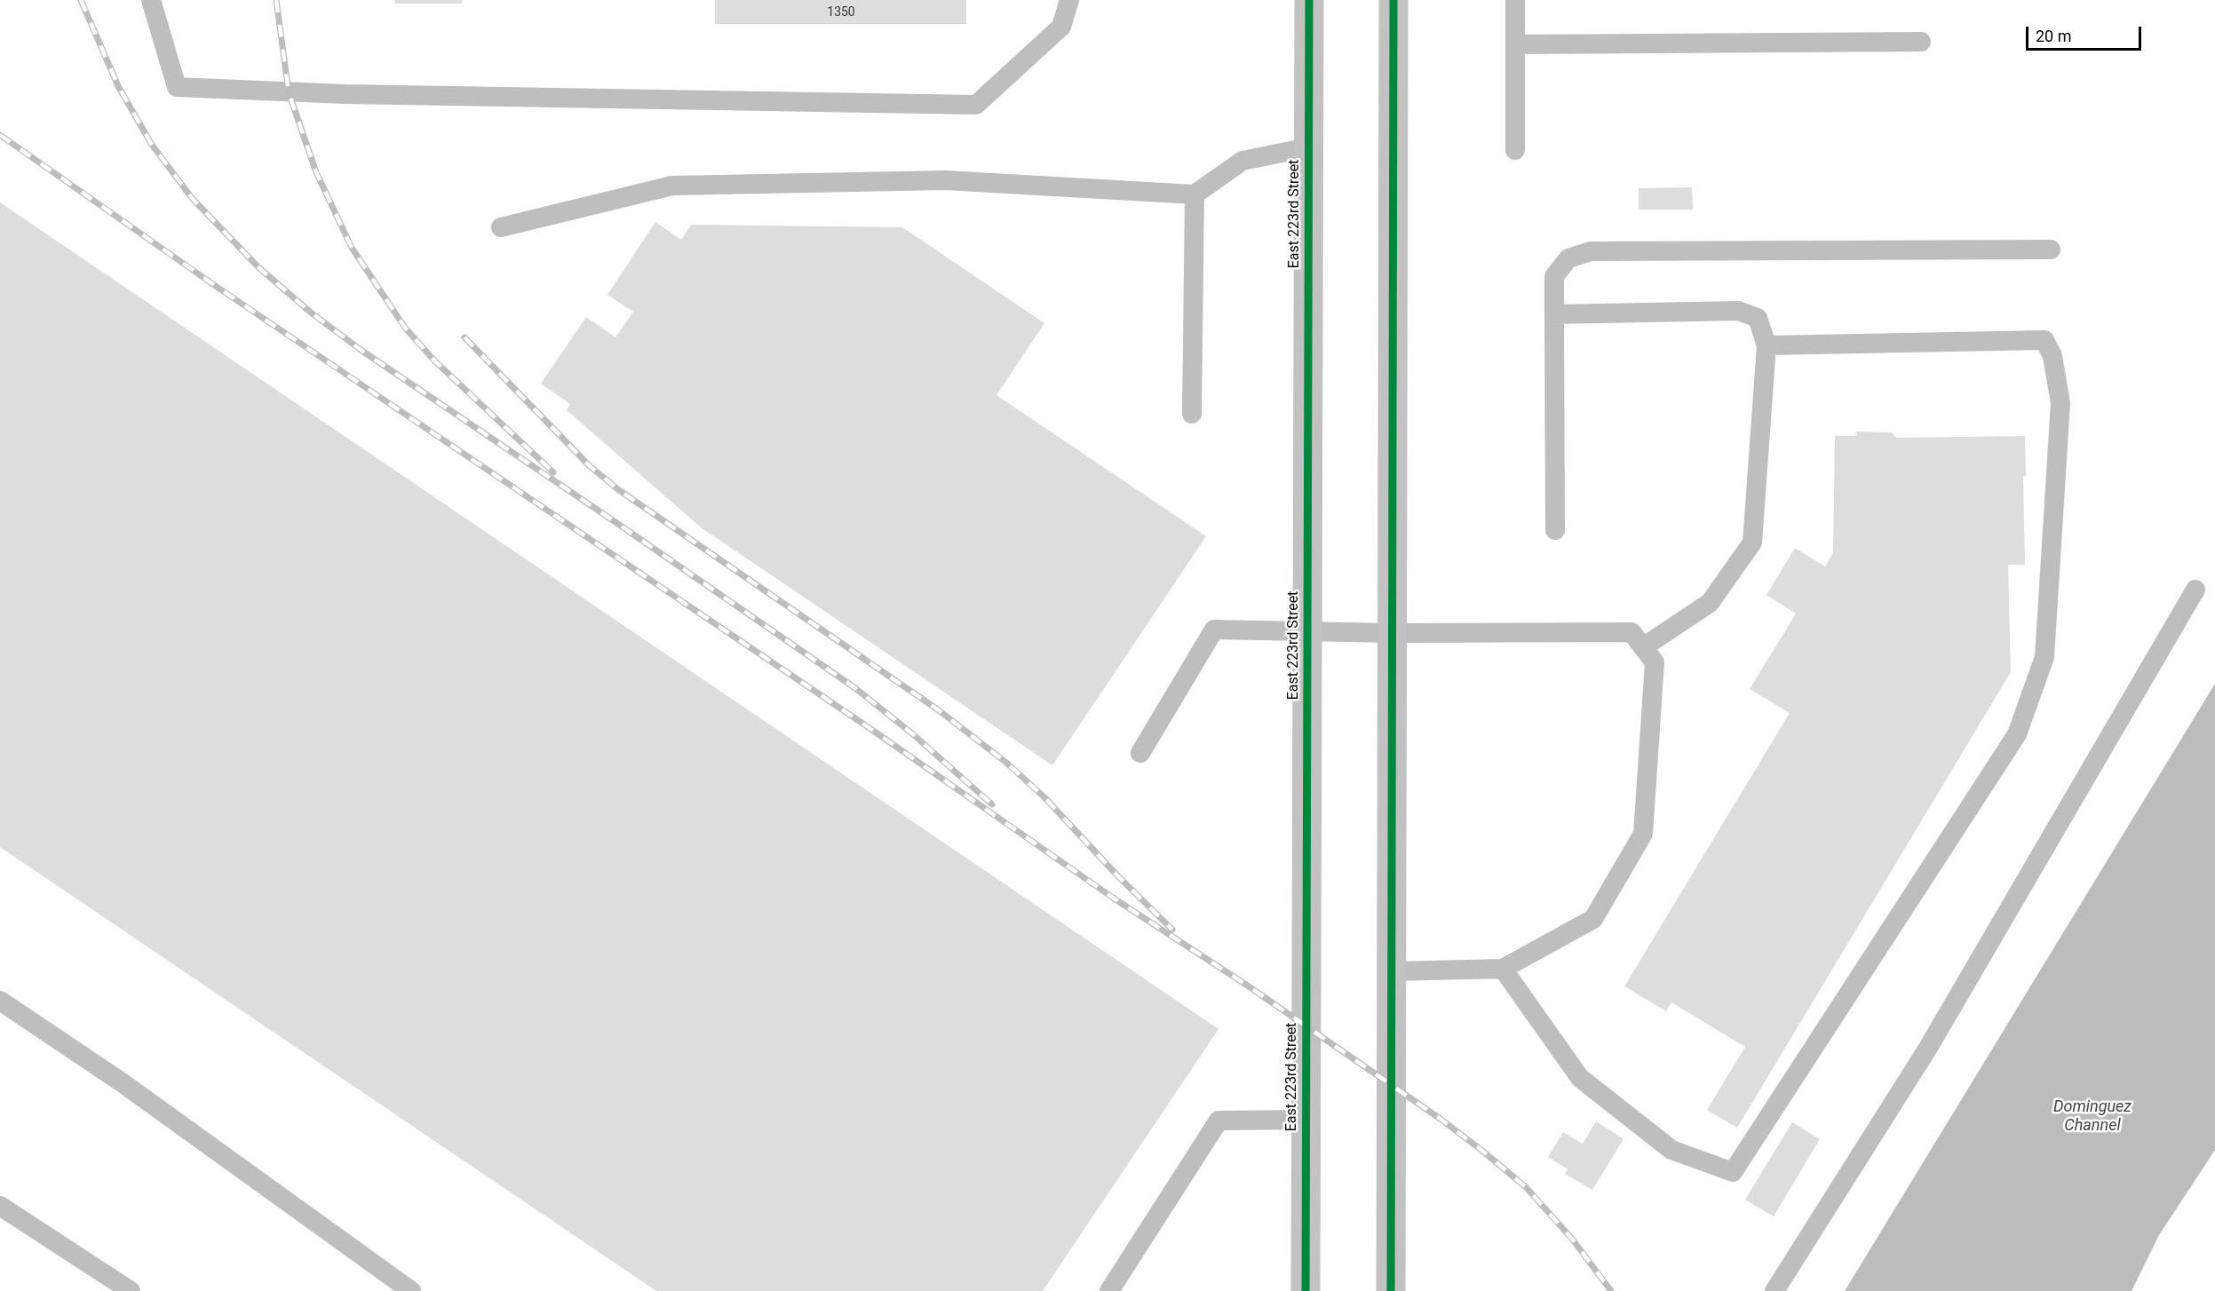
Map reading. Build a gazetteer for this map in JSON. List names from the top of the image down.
{
  "streets": {
    "main road": ["East 223rd Street"]
  },
  "water": ["Dominguez Channel"],
  "house_numbers": ["1350"],
  "scale_bar": "20 m"
}
